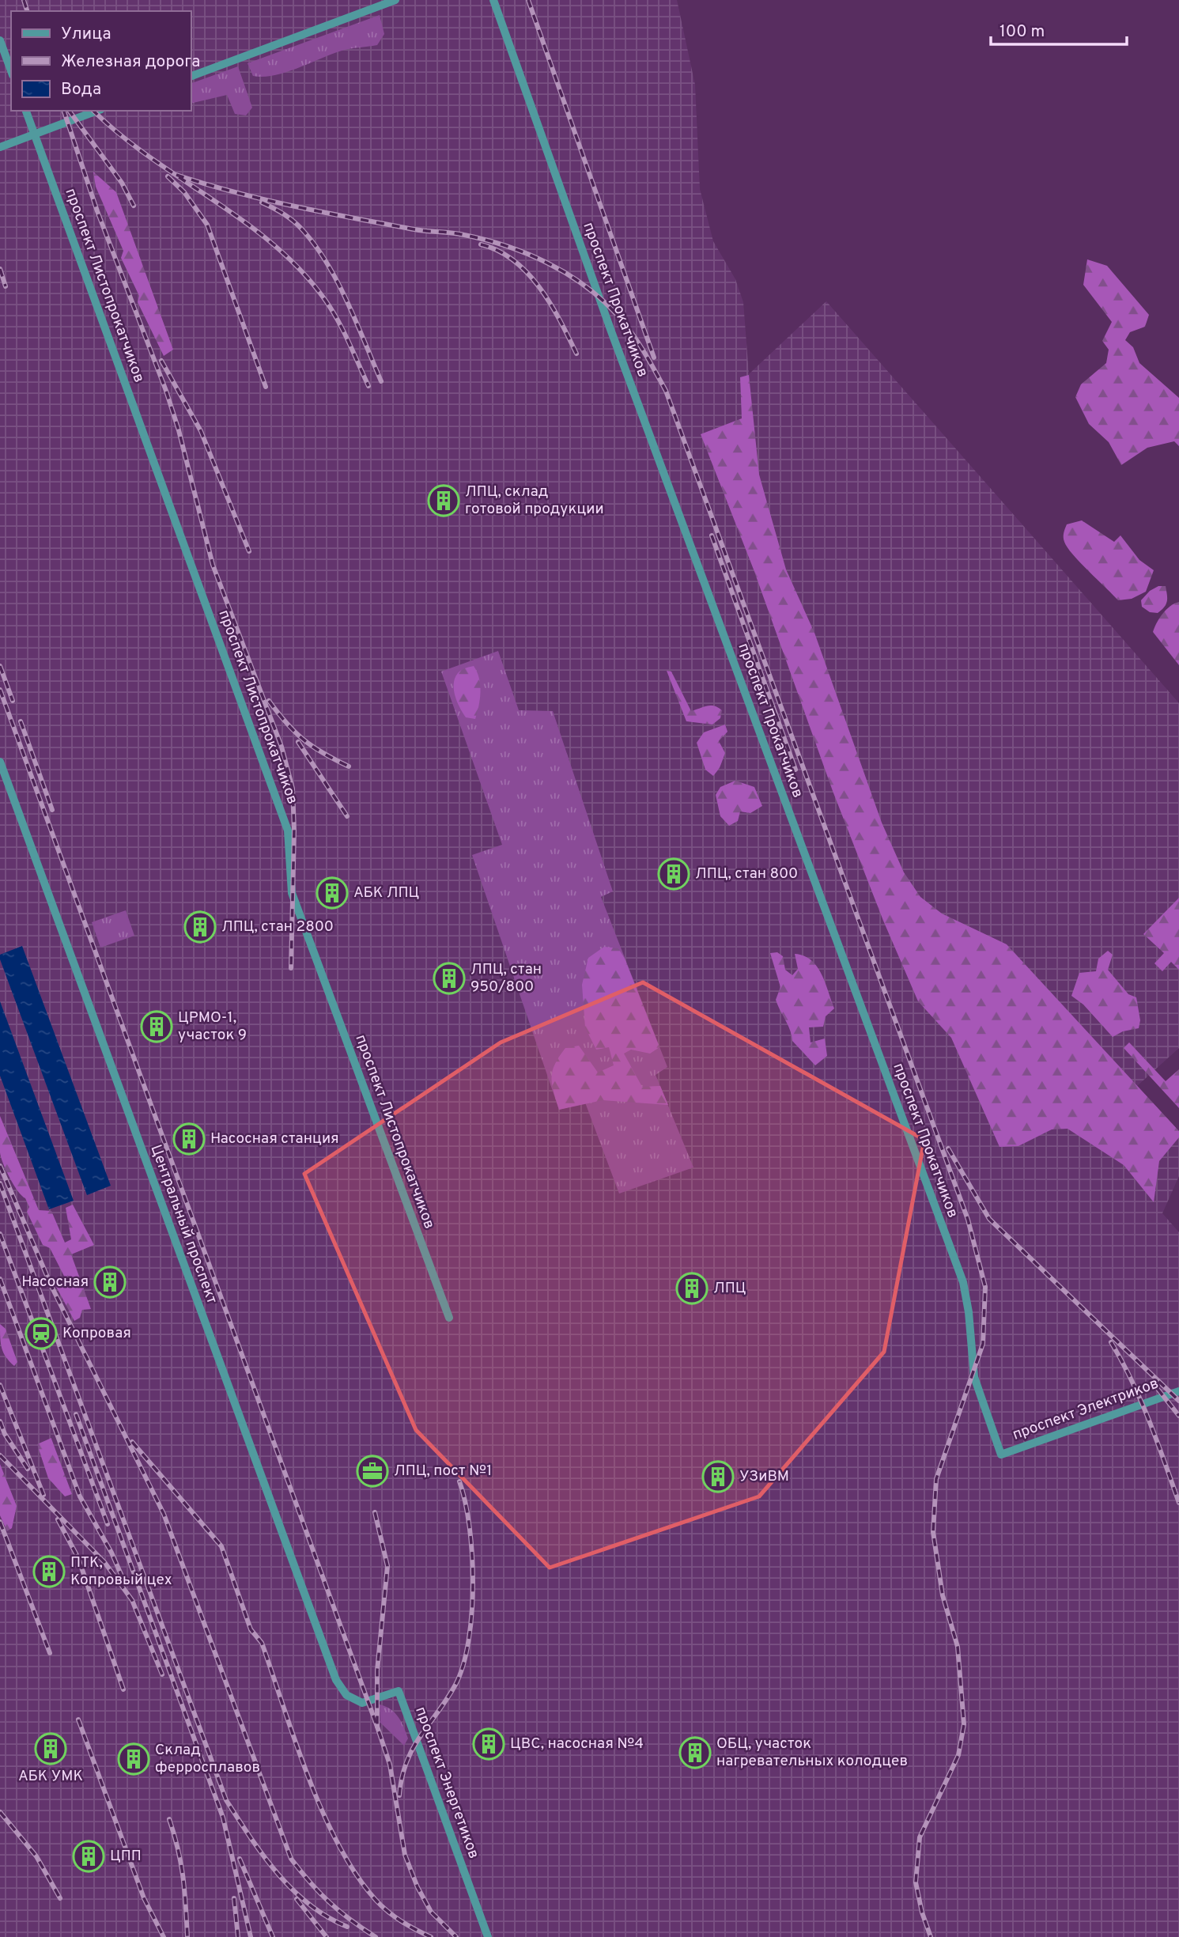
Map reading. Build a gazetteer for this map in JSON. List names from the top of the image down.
{
  "streets": {
    "street": [
      "проспект Листопрокатчиков",
      "проспект Прокатчиков",
      "Центральный проспект",
      "проспект Электриков",
      "проспект Энергетиков"
    ]
  },
  "crossings": [
    ["проспект Прокатчиков", "проспект Электриков"],
    ["Центральный проспект", "проспект Энергетиков"]
  ],
  "places": {
    "building": [
      "ЛПЦ, склад готовой продукции",
      "ЛПЦ, стан 800",
      "АБК ЛПЦ",
      "ЛПЦ, стан 2800",
      "ЛПЦ, стан 950/800",
      "ЦРМО-1, участок 9",
      "Насосная станция",
      "Насосная",
      "ЛПЦ",
      "УЗиВМ",
      "ПТК, Копровый цех",
      "ЦВС, насосная №4",
      "АБК УМК",
      "ОБЦ, участок нагревательных колодцев",
      "Склад ферросплавов",
      "ЦПП"
    ],
    "station": ["Копровая"],
    "office": ["ЛПЦ, пост №1"]
  },
  "legend": ["Улица", "Железная дорога", "Вода"],
  "scale_bar": "100 m"
}
